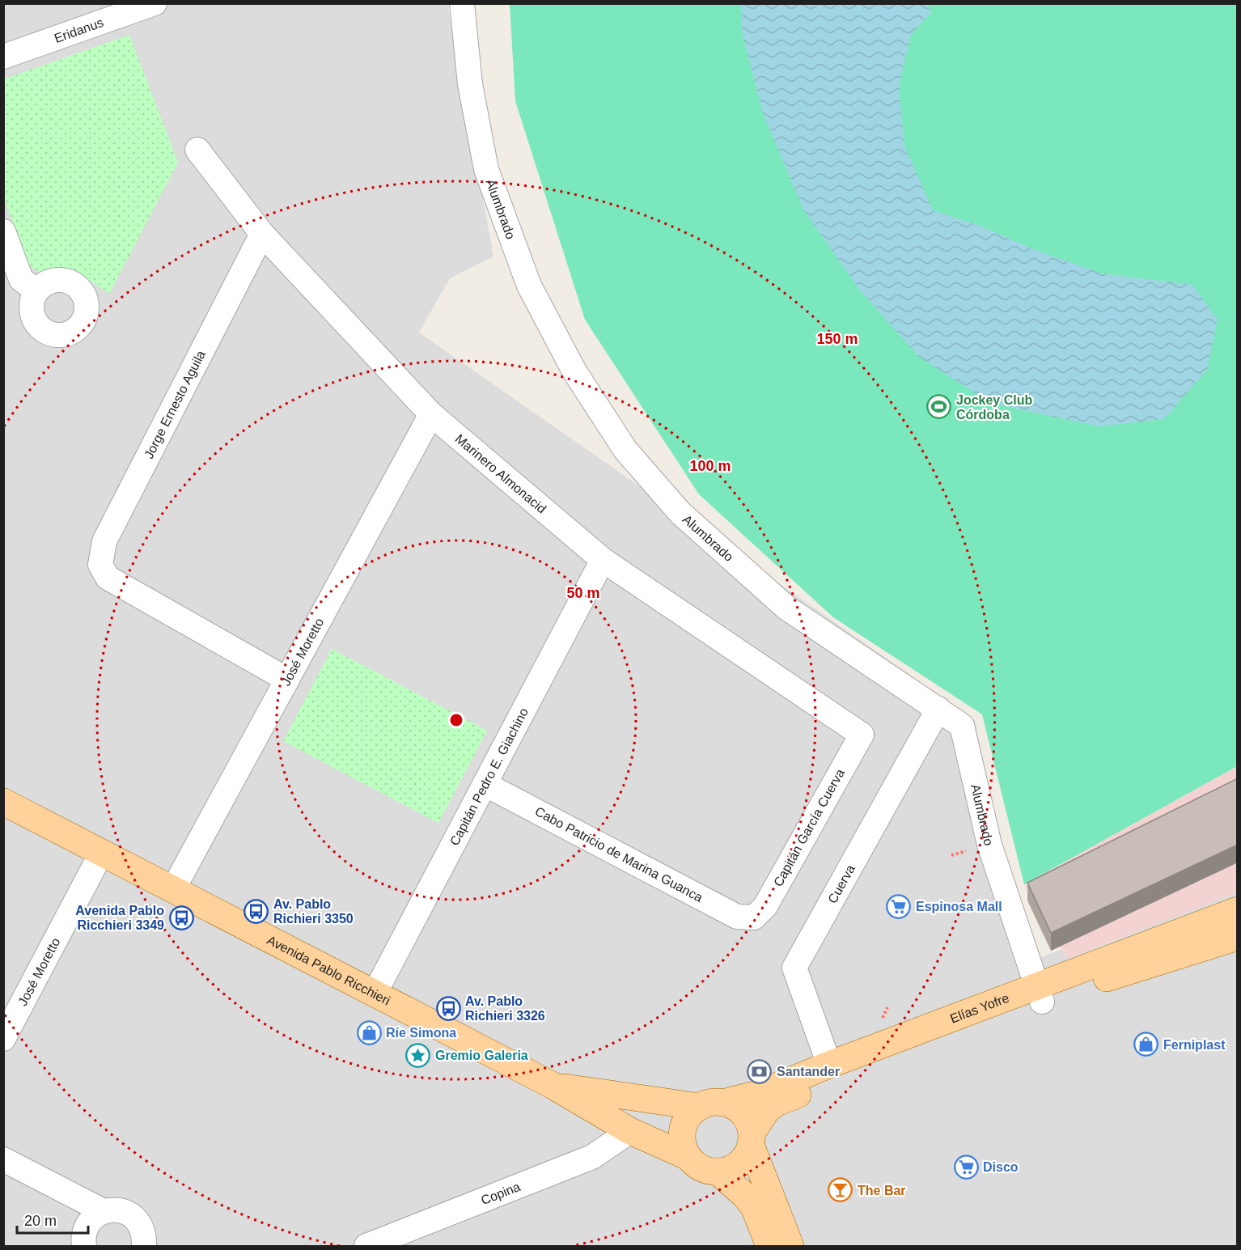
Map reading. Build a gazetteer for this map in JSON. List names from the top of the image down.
{
  "streets": {
    "main road": ["Avenida Pablo Ricchieri", "Elías Yofre"],
    "street": [
      "Eridanus",
      "Alumbrado",
      "Jorge Ernesto Aguila",
      "Marinero Almonacid",
      "José Moretto",
      "Capitán Pedro E. Giachino",
      "Capitán García Cuerva",
      "Cabo Patricio de Marina Guanca",
      "Cuerva",
      "Copina"
    ]
  },
  "crossings": [
    ["Alumbrado", "Cuerva"],
    ["Alumbrado", "Elías Yofre"],
    ["Jorge Ernesto Aguila", "Marinero Almonacid"],
    ["Jorge Ernesto Aguila", "José Moretto"],
    ["Marinero Almonacid", "José Moretto"],
    ["Marinero Almonacid", "Capitán Pedro E. Giachino"],
    ["Marinero Almonacid", "Capitán García Cuerva"],
    ["José Moretto", "Avenida Pablo Ricchieri"],
    ["Capitán Pedro E. Giachino", "Cabo Patricio de Marina Guanca"],
    ["Capitán Pedro E. Giachino", "Avenida Pablo Ricchieri"],
    ["Capitán García Cuerva", "Cabo Patricio de Marina Guanca"],
    ["Cuerva", "Elías Yofre"],
    ["Avenida Pablo Ricchieri", "Elías Yofre"],
    ["Avenida Pablo Ricchieri", "Copina"]
  ],
  "places": {
    "sports": ["Jockey Club Córdoba"],
    "supermarket": ["Espinosa Mall", "Disco"],
    "bus stop": ["Av. Pablo Richieri 3350", "Avenida Pablo Ricchieri 3349", "Av. Pablo Richieri 3326"],
    "shop": ["Ríe Simona", "Ferniplast"],
    "place": ["Gremio Galeria"],
    "bank": ["Santander"],
    "bar": ["The Bar"]
  },
  "scale_bar": "20 m",
  "rings": ["150 m", "100 m", "50 m"]
}
